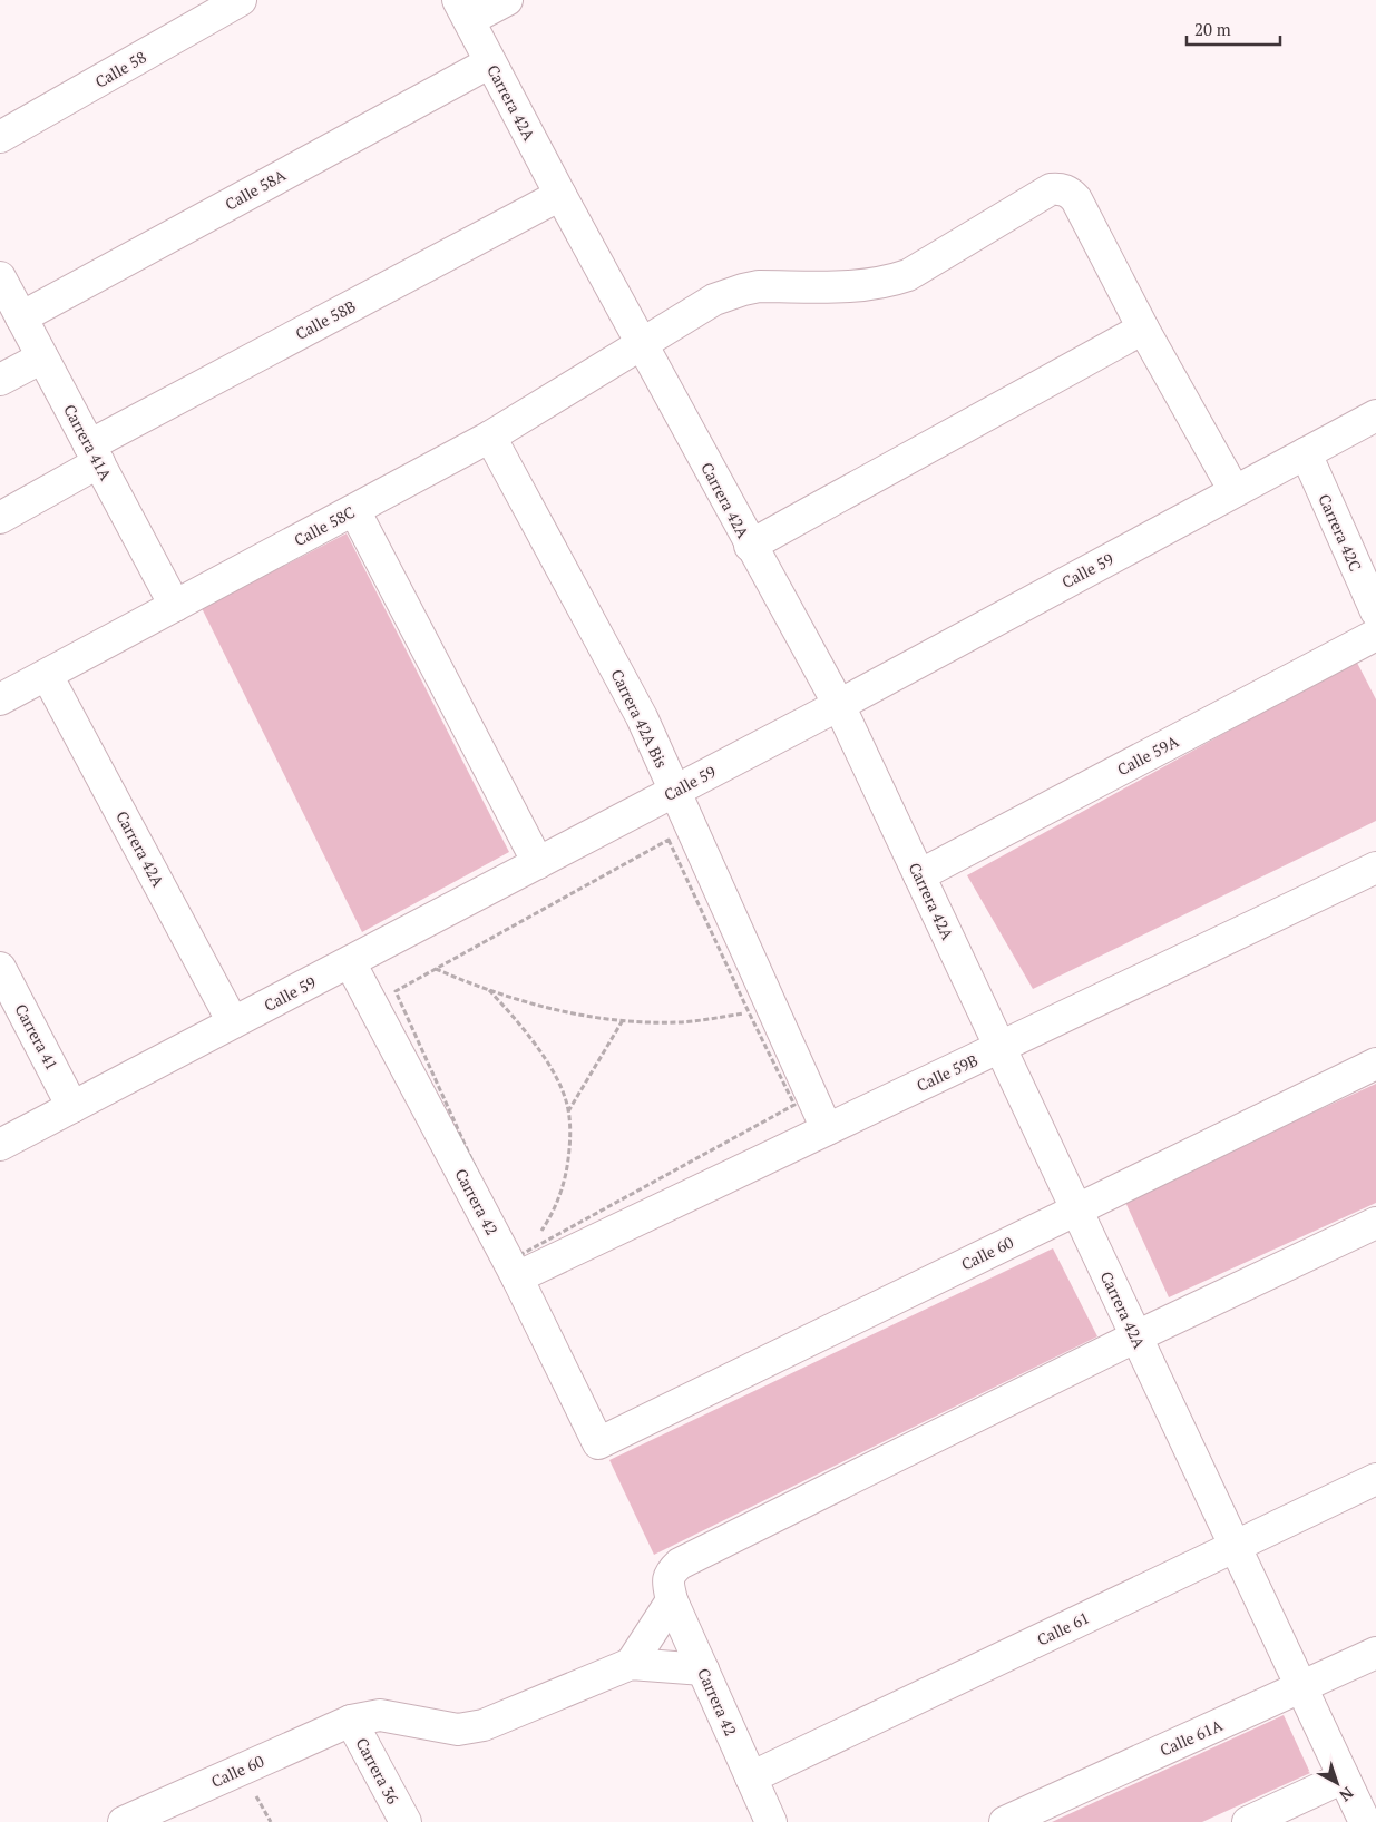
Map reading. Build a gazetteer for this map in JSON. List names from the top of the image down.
{
  "streets": {
    "street": [
      "Calle 58",
      "Carrera 42A",
      "Calle 58A",
      "Calle 58B",
      "Carrera 41A",
      "Calle 58C",
      "Carrera 42C",
      "Calle 59",
      "Carrera 42A Bis",
      "Calle 59A",
      "Carrera 41",
      "Calle 59B",
      "Carrera 42",
      "Calle 60",
      "Calle 61",
      "Calle 61A",
      "Carrera 36"
    ]
  },
  "crossings": [
    ["Carrera 42A", "Calle 58A"],
    ["Carrera 42A", "Calle 58B"],
    ["Carrera 42A", "Calle 58C"],
    ["Carrera 42A", "Calle 59"],
    ["Carrera 42A", "Calle 59A"],
    ["Carrera 42A", "Calle 59B"],
    ["Carrera 42A", "Calle 60"],
    ["Carrera 42A", "Calle 61"],
    ["Carrera 42A", "Calle 61A"],
    ["Calle 58A", "Carrera 41A"],
    ["Calle 58B", "Carrera 41A"],
    ["Carrera 41A", "Calle 58C"],
    ["Calle 58C", "Carrera 42A Bis"],
    ["Carrera 42C", "Calle 59"],
    ["Calle 59", "Carrera 42A Bis"],
    ["Calle 59", "Carrera 41"],
    ["Calle 59", "Carrera 42"],
    ["Carrera 42A Bis", "Calle 59B"],
    ["Calle 59B", "Carrera 42"],
    ["Carrera 42", "Calle 60"],
    ["Carrera 42", "Calle 61"],
    ["Calle 60", "Carrera 36"]
  ],
  "scale_bar": "20 m",
  "north": "bottom right"
}
